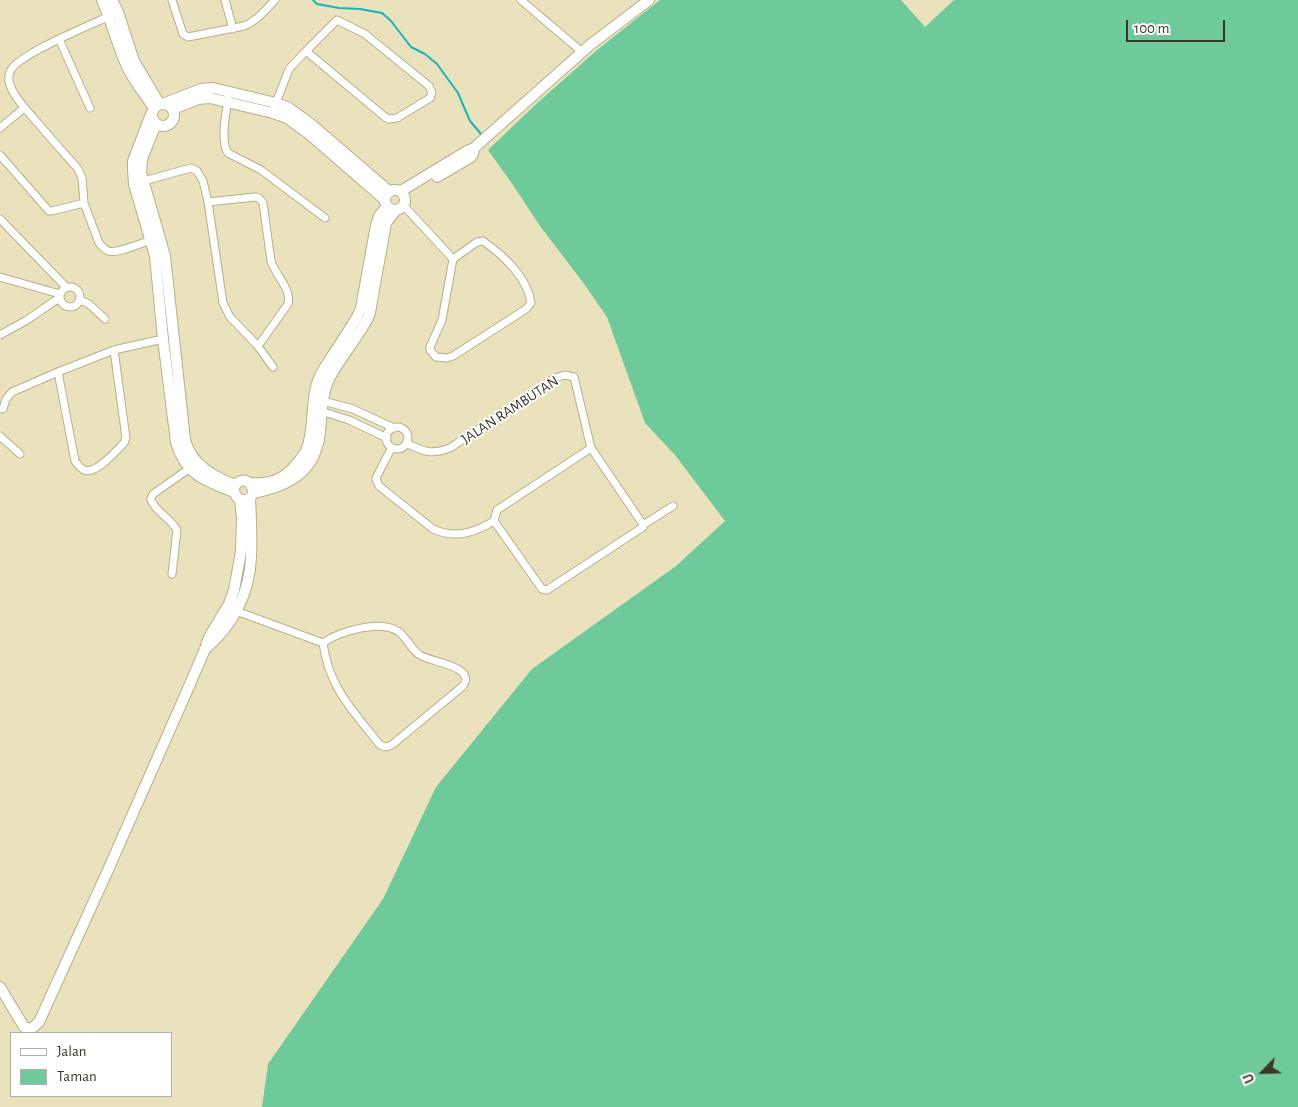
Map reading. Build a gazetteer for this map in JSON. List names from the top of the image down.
{
  "streets": {
    "street": ["JALAN RAMBUTAN"]
  },
  "legend": ["Jalan", "Taman"],
  "scale_bar": "100 m",
  "north": "bottom left"
}
